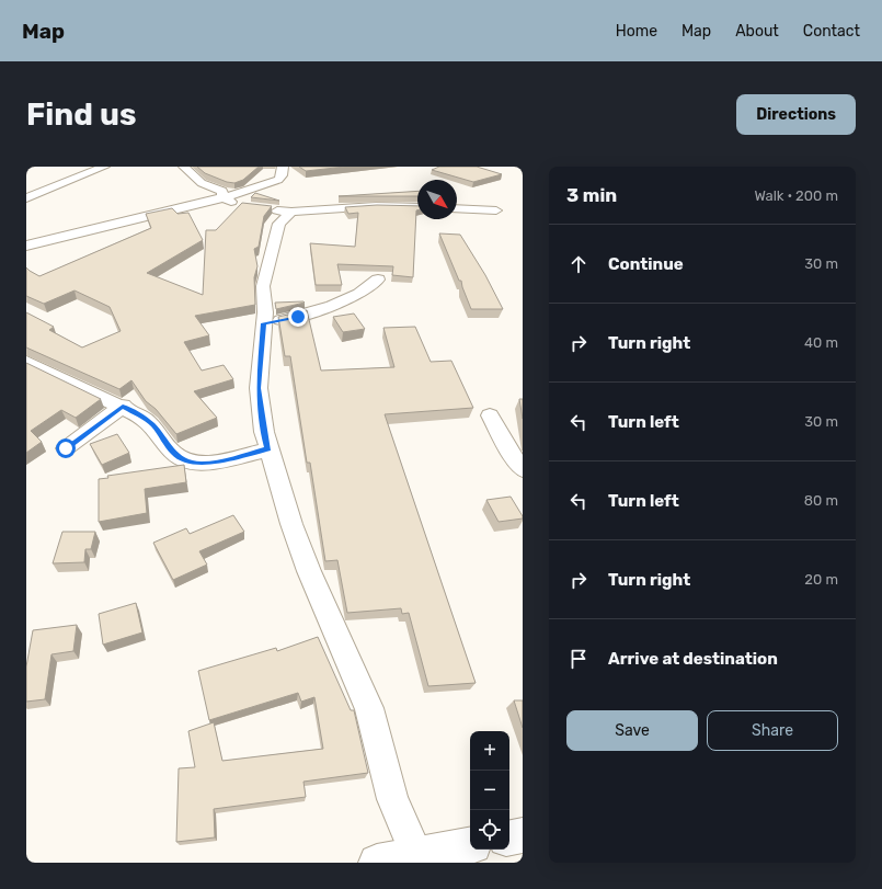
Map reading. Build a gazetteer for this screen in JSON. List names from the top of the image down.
{
  "north": "bottom right",
  "page": {
    "header": "Map",
    "nav": [
      "Home",
      "Map",
      "About",
      "Contact"
    ],
    "buttons": [
      "Directions",
      ["Save", "Share"]
    ],
    "title": "Find us",
    "heading": ["3 min", "Walk · 200 m"],
    "list": [
      ["Continue", "30 m"],
      ["Turn right", "40 m"],
      ["Turn left", "30 m"],
      ["Turn left", "80 m"],
      ["Turn right", "20 m"],
      "Arrive at destination"
    ],
    "map_buttons": ["+", "−"]
  }
}
